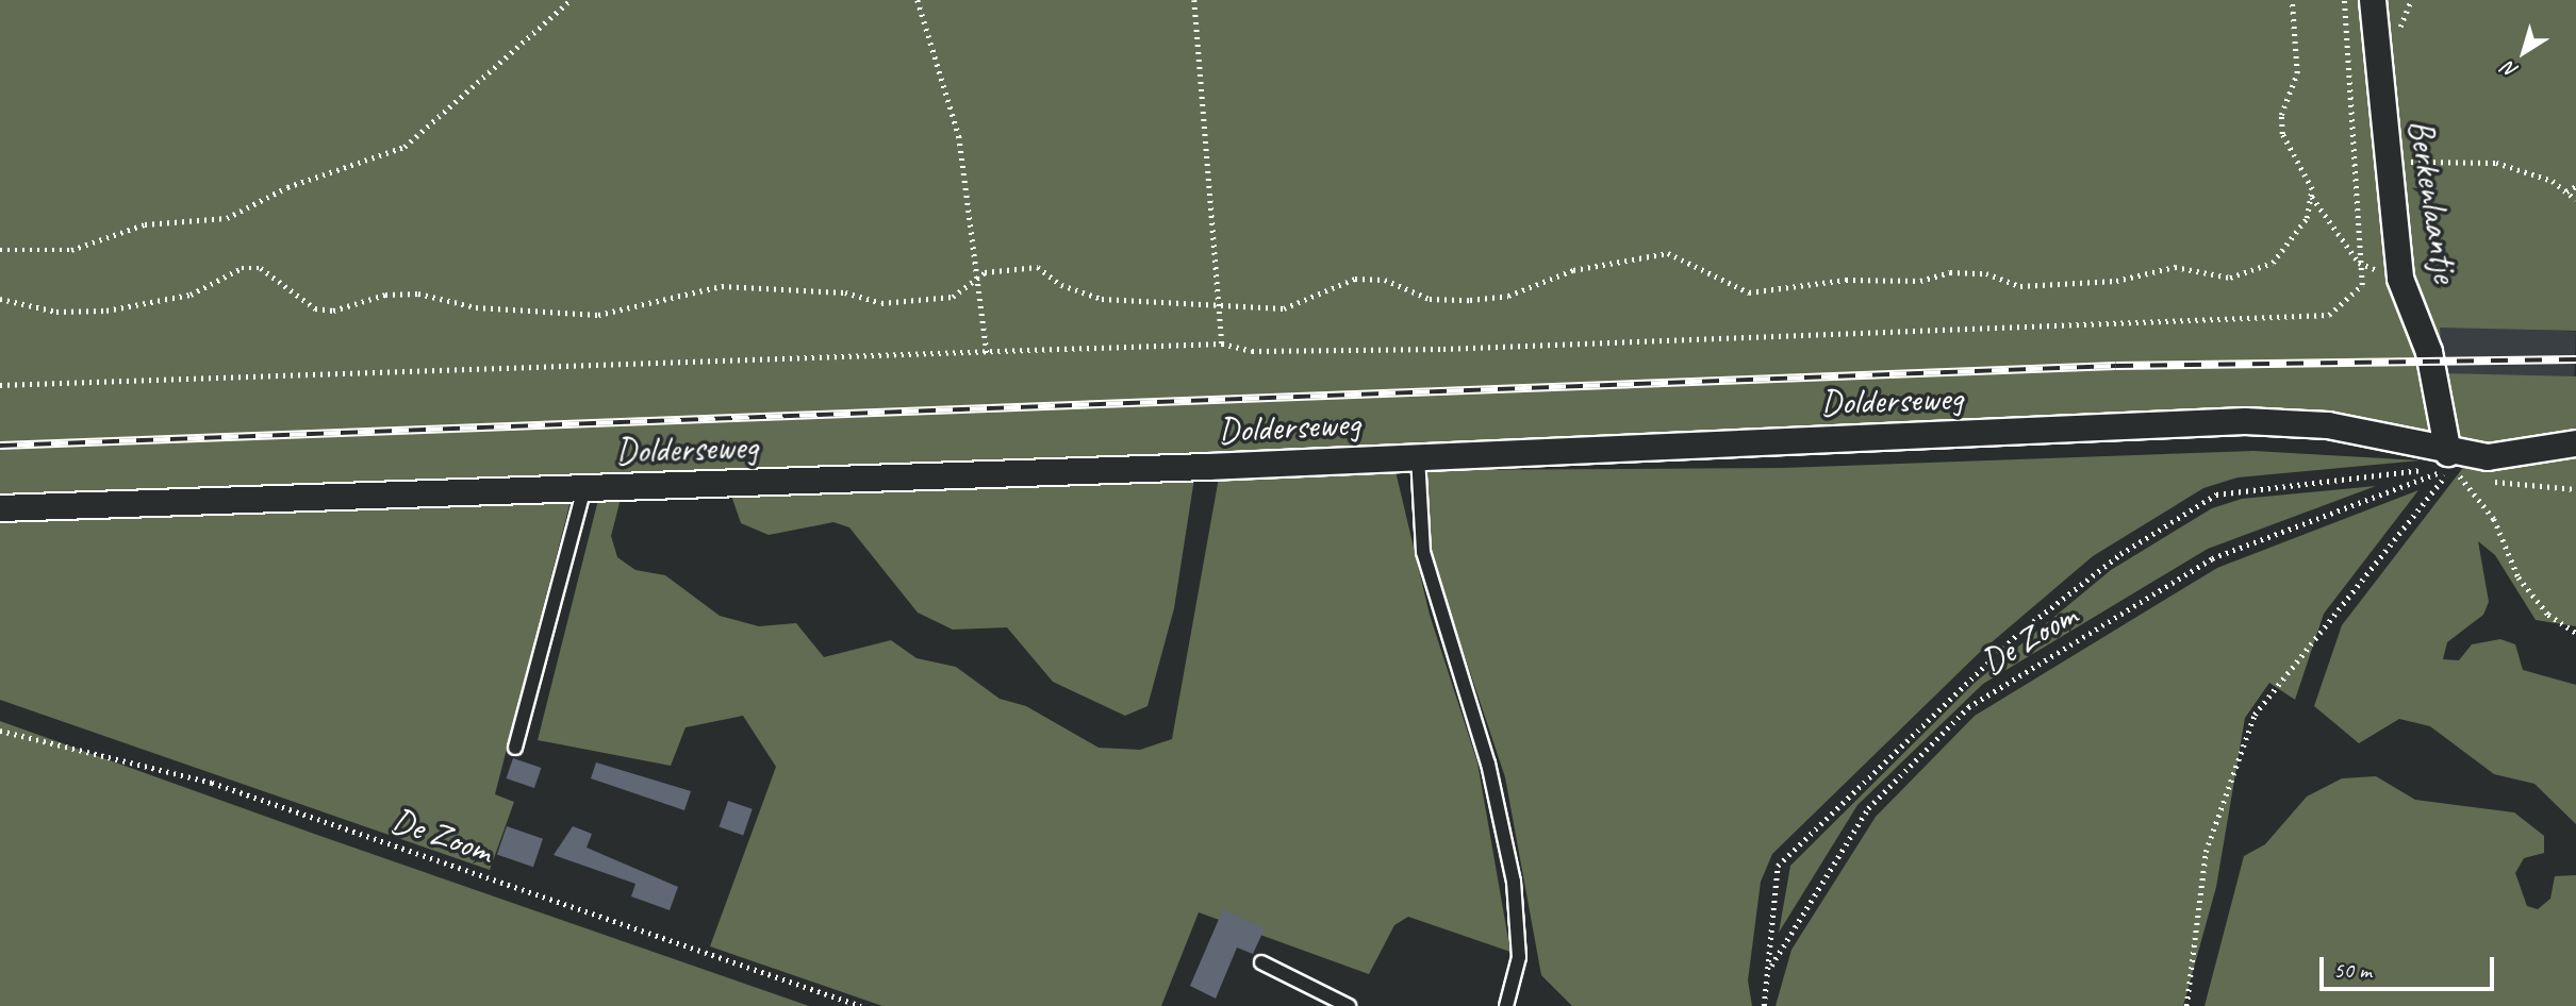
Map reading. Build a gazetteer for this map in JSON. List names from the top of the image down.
{
  "streets": {
    "street": ["Berkenlaantje", "Dolderseweg"],
    "path": ["De Zoom"]
  },
  "crossings": [
    ["Berkenlaantje", "Dolderseweg"],
    ["Berkenlaantje", "De Zoom"],
    ["Dolderseweg", "De Zoom"]
  ],
  "scale_bar": "50 m",
  "north": "bottom left"
}
